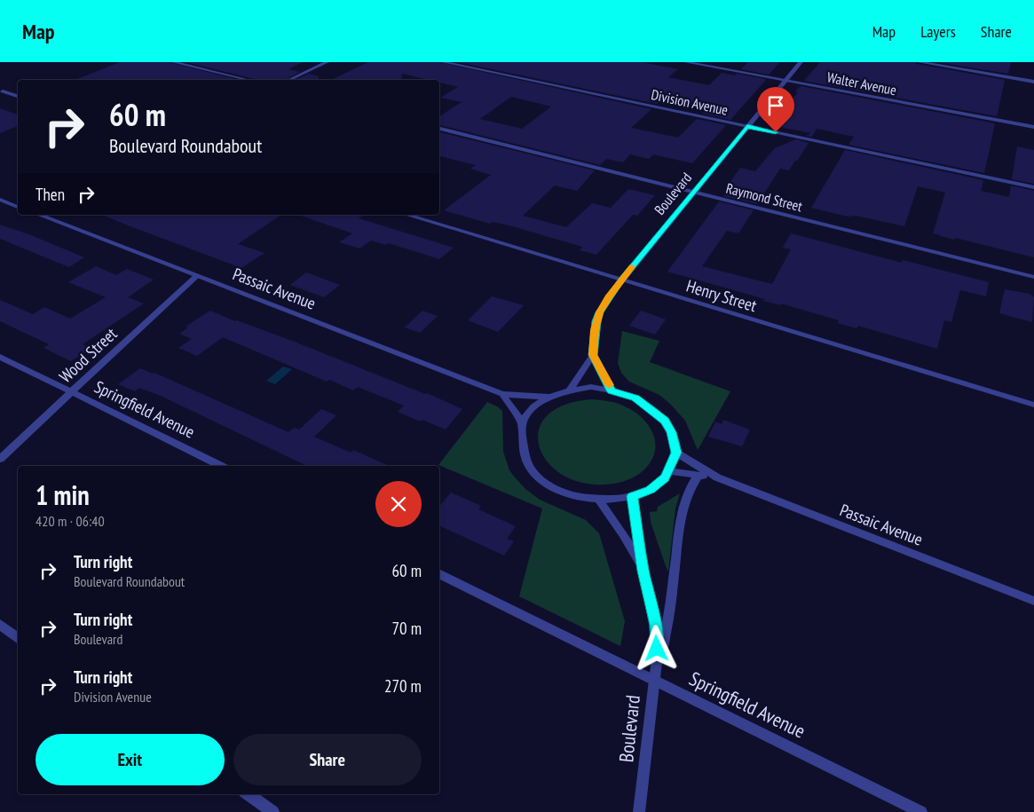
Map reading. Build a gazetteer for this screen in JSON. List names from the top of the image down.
{
  "streets": {
    "street": [
      "Walter Avenue",
      "Division Avenue",
      "Boulevard",
      "Raymond Street",
      "Passaic Avenue",
      "Henry Street",
      "Wood Street",
      "Springfield Avenue"
    ]
  },
  "crossings": [
    ["Walter Avenue", "Boulevard"],
    ["Division Avenue", "Boulevard"],
    ["Boulevard", "Raymond Street"],
    ["Boulevard", "Passaic Avenue"],
    ["Boulevard", "Henry Street"],
    ["Boulevard", "Springfield Avenue"],
    ["Passaic Avenue", "Wood Street"],
    ["Wood Street", "Springfield Avenue"]
  ],
  "page": {
    "header": "Map",
    "nav": ["Map", "Layers", "Share"],
    "turn": ["60 m", "Boulevard Roundabout"],
    "then": "Then",
    "heading": ["1 min", "420 m · 06:40"],
    "list": [
      {
        "name": "Turn right",
        "note": "Boulevard Roundabout",
        "value": "60 m"
      },
      {
        "name": "Turn right",
        "note": "Boulevard",
        "value": "70 m"
      },
      {
        "name": "Turn right",
        "note": "Division Avenue",
        "value": "270 m"
      }
    ],
    "buttons": ["Exit", "Share"]
  }
}
